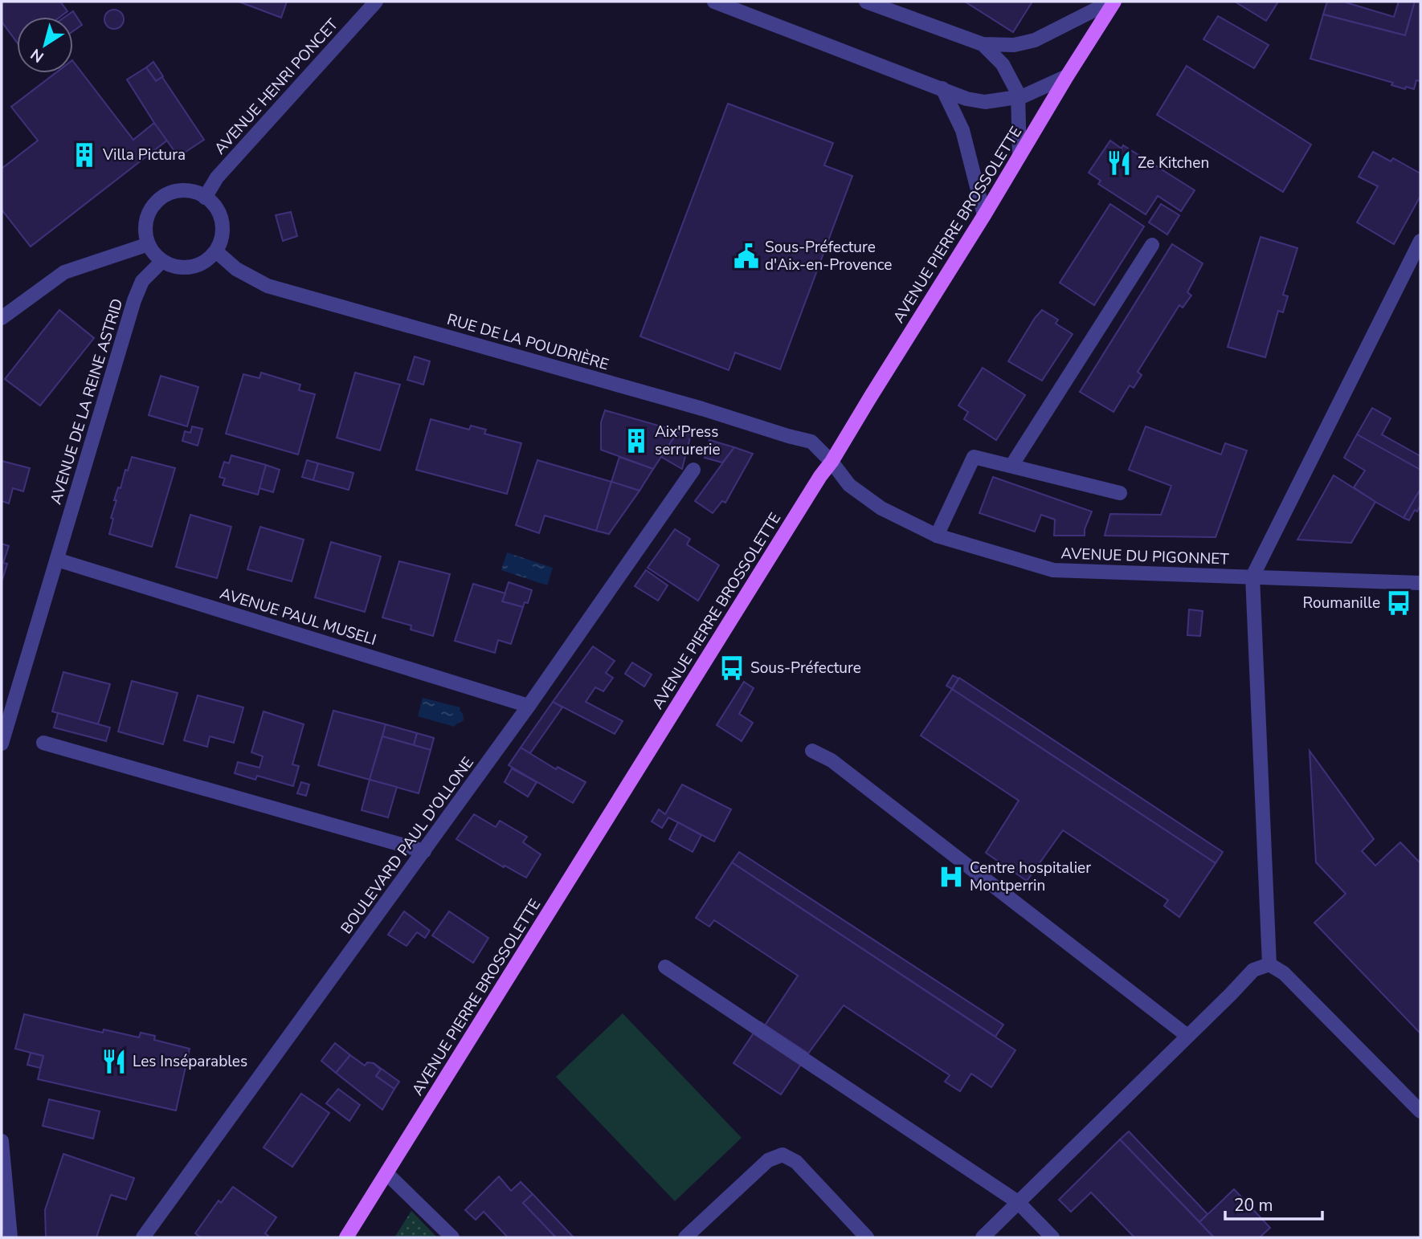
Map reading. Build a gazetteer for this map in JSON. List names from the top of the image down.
{
  "streets": {
    "main road": ["AVENUE PIERRE BROSSOLETTE"],
    "street": [
      "AVENUE HENRI PONCET",
      "RUE DE LA POUDRIÈRE",
      "AVENUE DE LA REINE ASTRID",
      "AVENUE DU PIGONNET",
      "AVENUE PAUL MUSELI",
      "BOULEVARD PAUL D'OLLONE"
    ]
  },
  "crossings": [
    ["AVENUE HENRI PONCET", "RUE DE LA POUDRIÈRE"],
    ["AVENUE HENRI PONCET", "AVENUE DE LA REINE ASTRID"],
    ["AVENUE PIERRE BROSSOLETTE", "RUE DE LA POUDRIÈRE"],
    ["AVENUE PIERRE BROSSOLETTE", "AVENUE DU PIGONNET"],
    ["RUE DE LA POUDRIÈRE", "AVENUE DE LA REINE ASTRID"],
    ["RUE DE LA POUDRIÈRE", "AVENUE DU PIGONNET"],
    ["AVENUE DE LA REINE ASTRID", "AVENUE PAUL MUSELI"],
    ["AVENUE PAUL MUSELI", "BOULEVARD PAUL D'OLLONE"]
  ],
  "places": {
    "building": ["Villa Pictura", "Aix'Press serrurerie"],
    "restaurant": ["Ze Kitchen", "Les Inséparables"],
    "public building": ["Sous-Préfecture d'Aix-en-Provence"],
    "bus stop": ["Roumanille", "Sous-Préfecture"],
    "hospital": ["Centre hospitalier Montperrin"]
  },
  "scale_bar": "20 m",
  "north": "bottom left"
}
